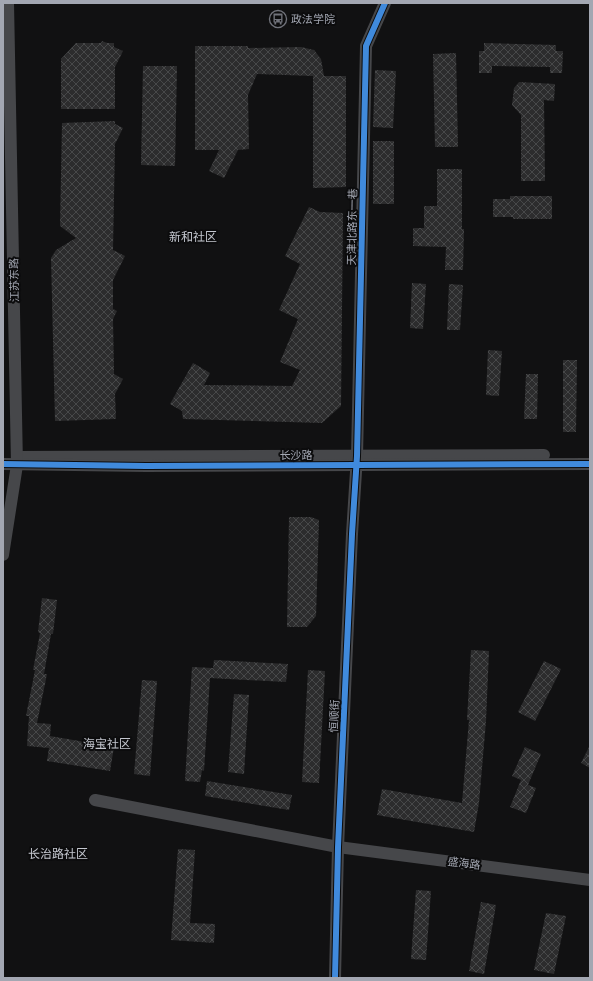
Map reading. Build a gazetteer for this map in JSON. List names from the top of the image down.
{
  "streets": {
    "street": [
      "天津北路东一巷",
      "江苏东路",
      "长沙路",
      "恒顺街",
      "盛海路"
    ]
  },
  "crossings": [
    ["天津北路东一巷", "长沙路"],
    ["天津北路东一巷", "恒顺街"],
    ["江苏东路", "长沙路"],
    ["长沙路", "恒顺街"],
    ["恒顺街", "盛海路"]
  ],
  "districts": ["新和社区", "海宝社区", "长治路社区"],
  "places": {
    "bus stop": ["政法学院"]
  }
}
